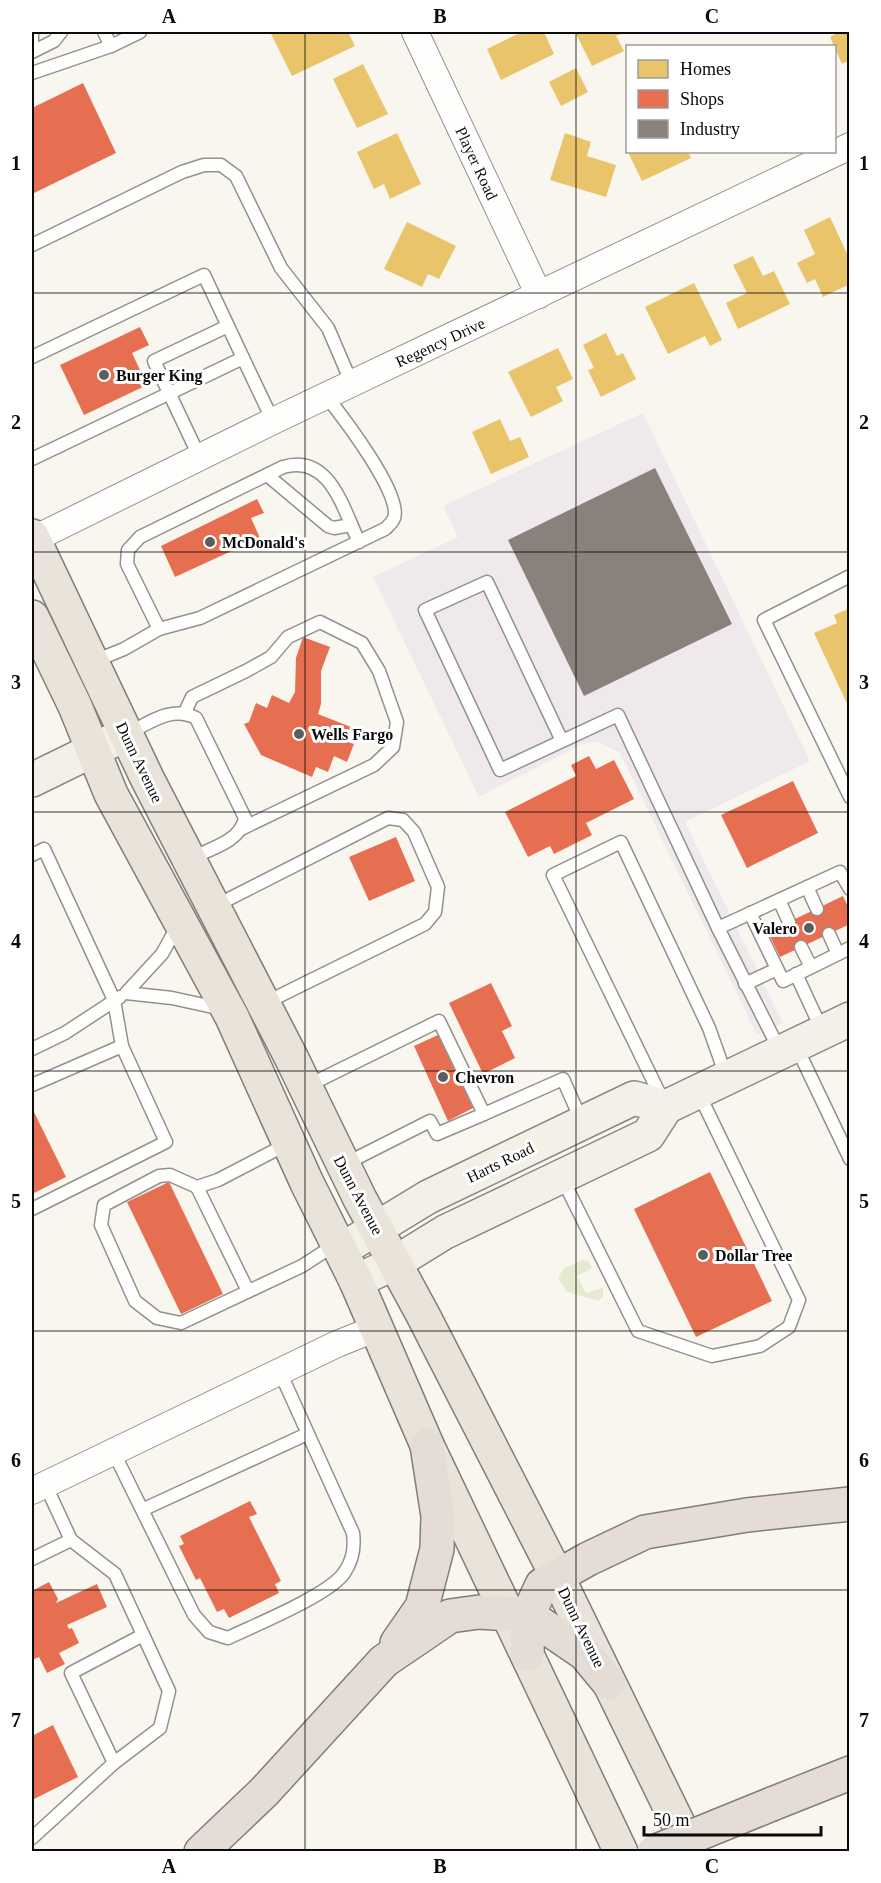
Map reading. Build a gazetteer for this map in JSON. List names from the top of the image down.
{
  "streets": {
    "main road": ["Dunn Avenue"],
    "street": ["Player Road", "Regency Drive", "Harts Road"]
  },
  "crossings": [
    ["Player Road", "Regency Drive"],
    ["Regency Drive", "Dunn Avenue"],
    ["Dunn Avenue", "Harts Road"]
  ],
  "places": [
    "Burger King",
    "McDonald's",
    "Wells Fargo",
    "Valero",
    "Chevron",
    "Dollar Tree"
  ],
  "legend": ["Homes", "Shops", "Industry"],
  "scale_bar": "50 m",
  "grid": {
    "columns": ["A", "B", "C"],
    "rows": [
      "1",
      "2",
      "3",
      "4",
      "5",
      "6",
      "7"
    ]
  }
}
